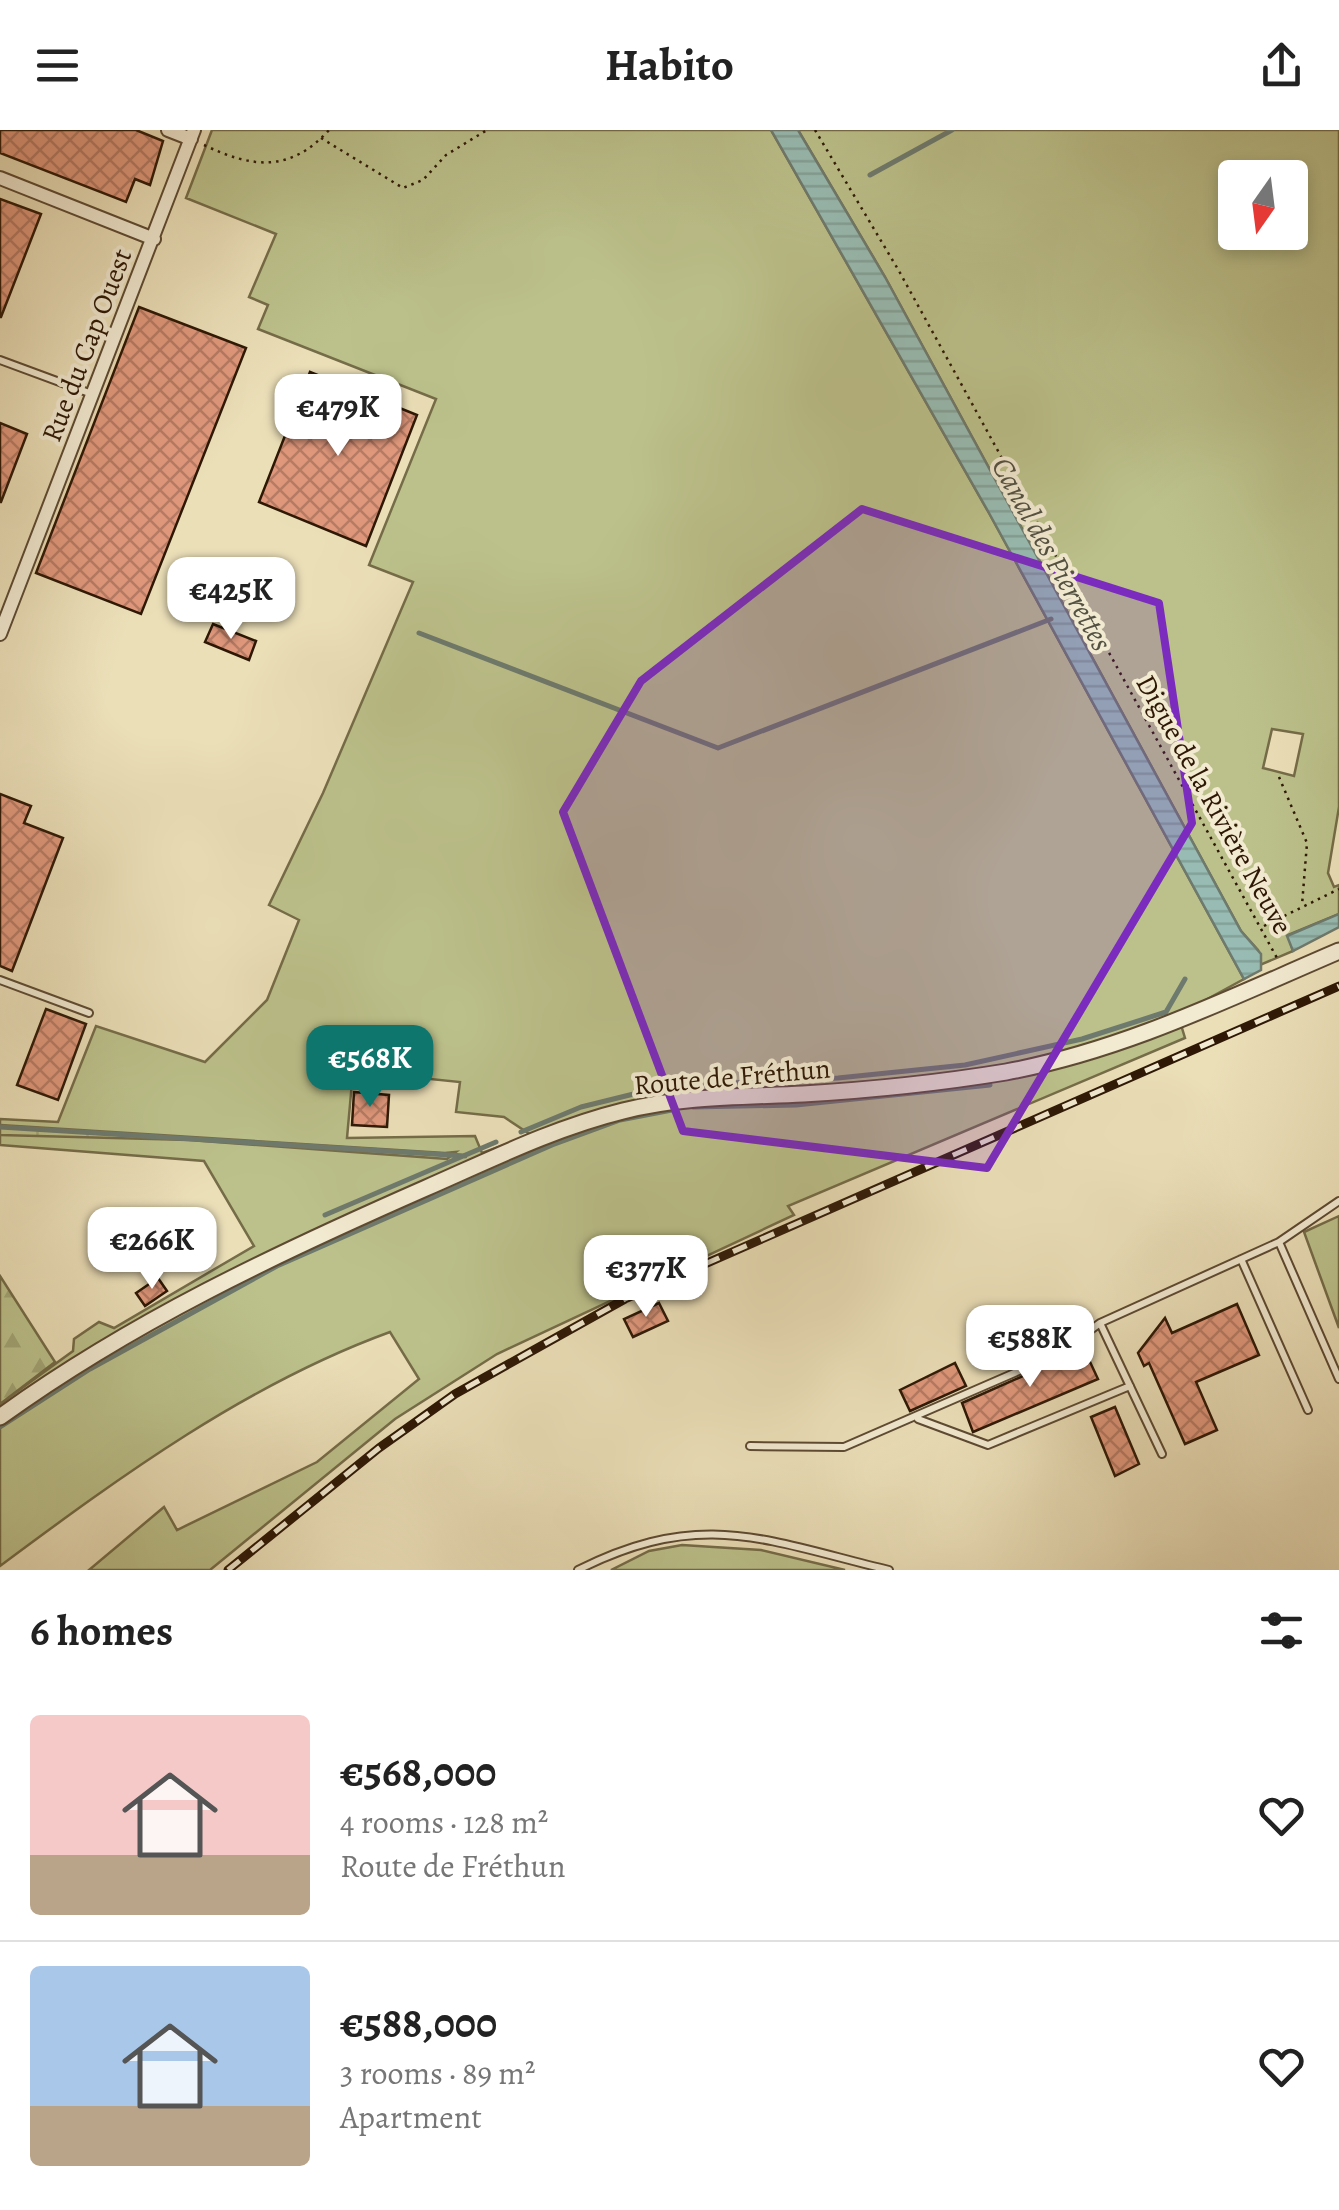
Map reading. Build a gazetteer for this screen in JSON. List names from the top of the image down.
{
  "streets": {
    "street": ["Rue du Cap Ouest", "Route de Fréthun"],
    "path": ["Digue de la Rivière Neuve"]
  },
  "crossings": [
    ["Digue de la Rivière Neuve", "Route de Fréthun"]
  ],
  "water": ["Canal des Pierrettes"],
  "north": "bottom",
  "page": {
    "header": "Habito",
    "price": [
      "€479K",
      "€425K",
      "€568K",
      "€266K",
      "€377K",
      "€588K"
    ],
    "heading": "6 homes",
    "list": [
      {
        "name": "€568,000",
        "note": "4 rooms · 128 m² · Route de Fréthun"
      },
      {
        "name": "€588,000",
        "note": "3 rooms · 89 m² · Apartment"
      }
    ]
  }
}
